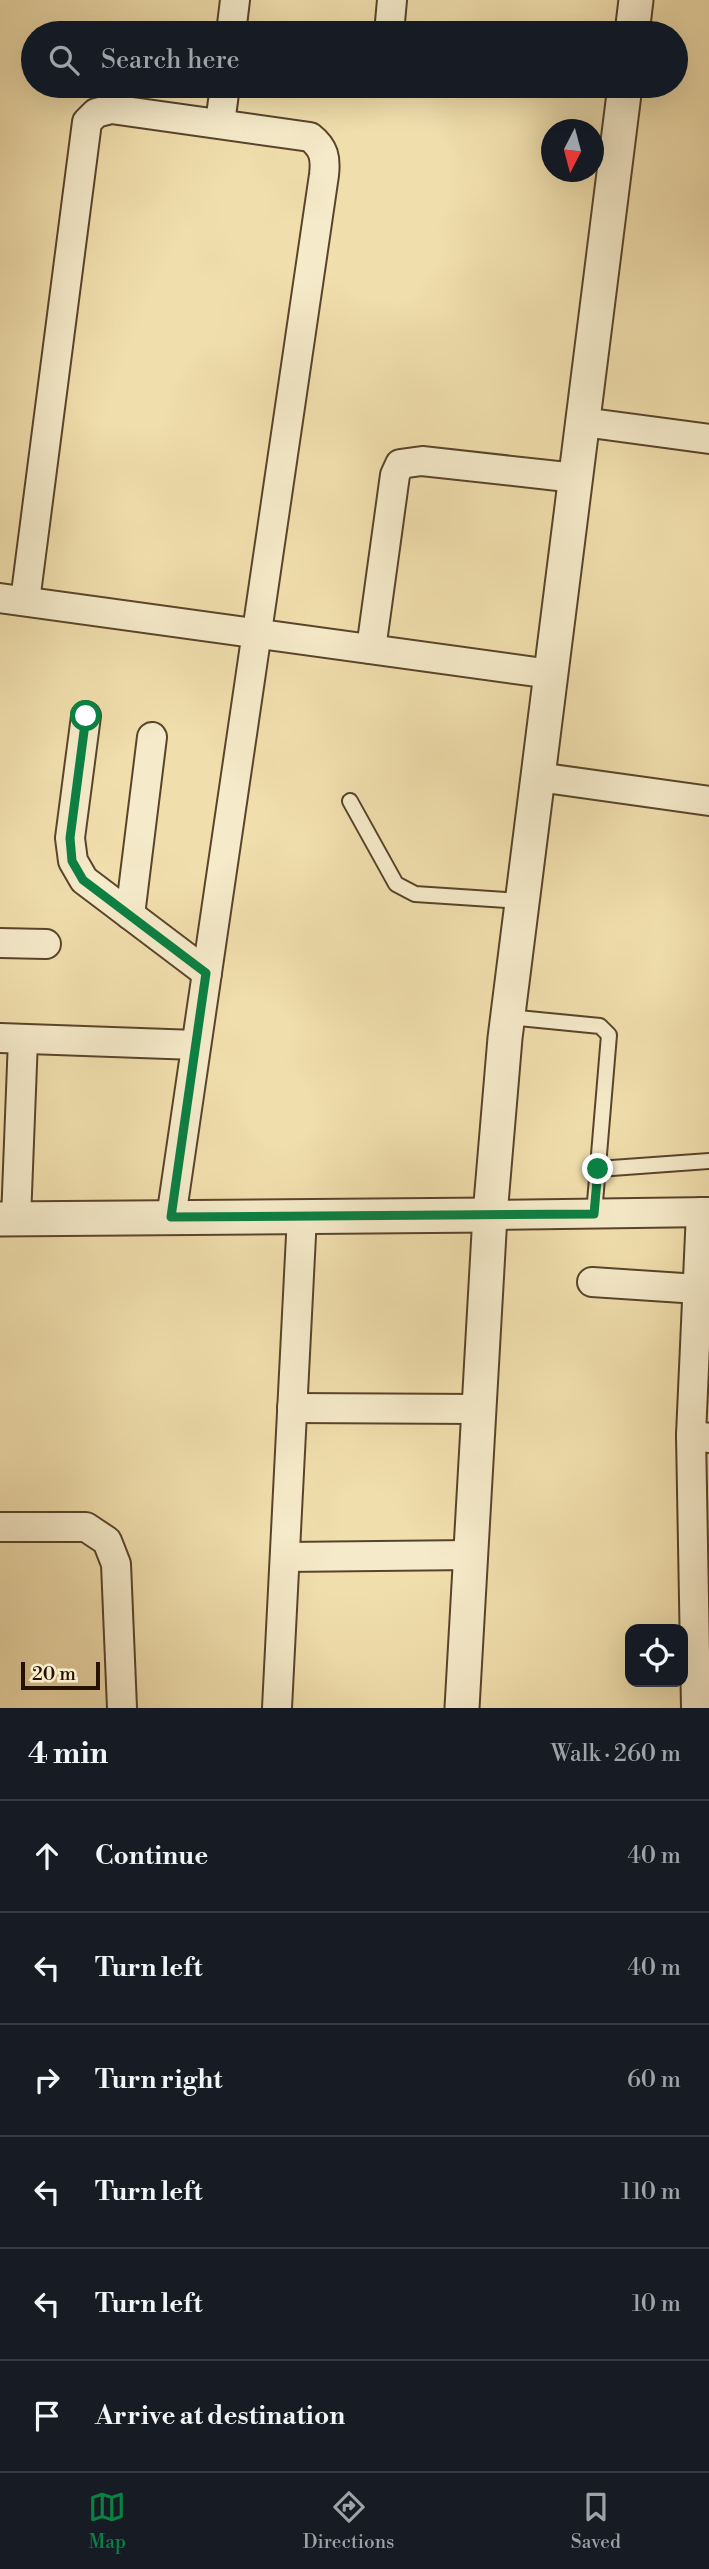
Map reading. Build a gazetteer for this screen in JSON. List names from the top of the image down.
{
  "scale_bar": "20 m",
  "north": "bottom",
  "page": {
    "search": "Search here",
    "scale": "20 m",
    "heading": ["4 min", "Walk · 260 m"],
    "list": [
      ["Continue", "40 m"],
      ["Turn left", "40 m"],
      ["Turn right", "60 m"],
      ["Turn left", "110 m"],
      ["Turn left", "10 m"],
      "Arrive at destination"
    ],
    "nav": ["Map", "Directions", "Saved"]
  }
}
